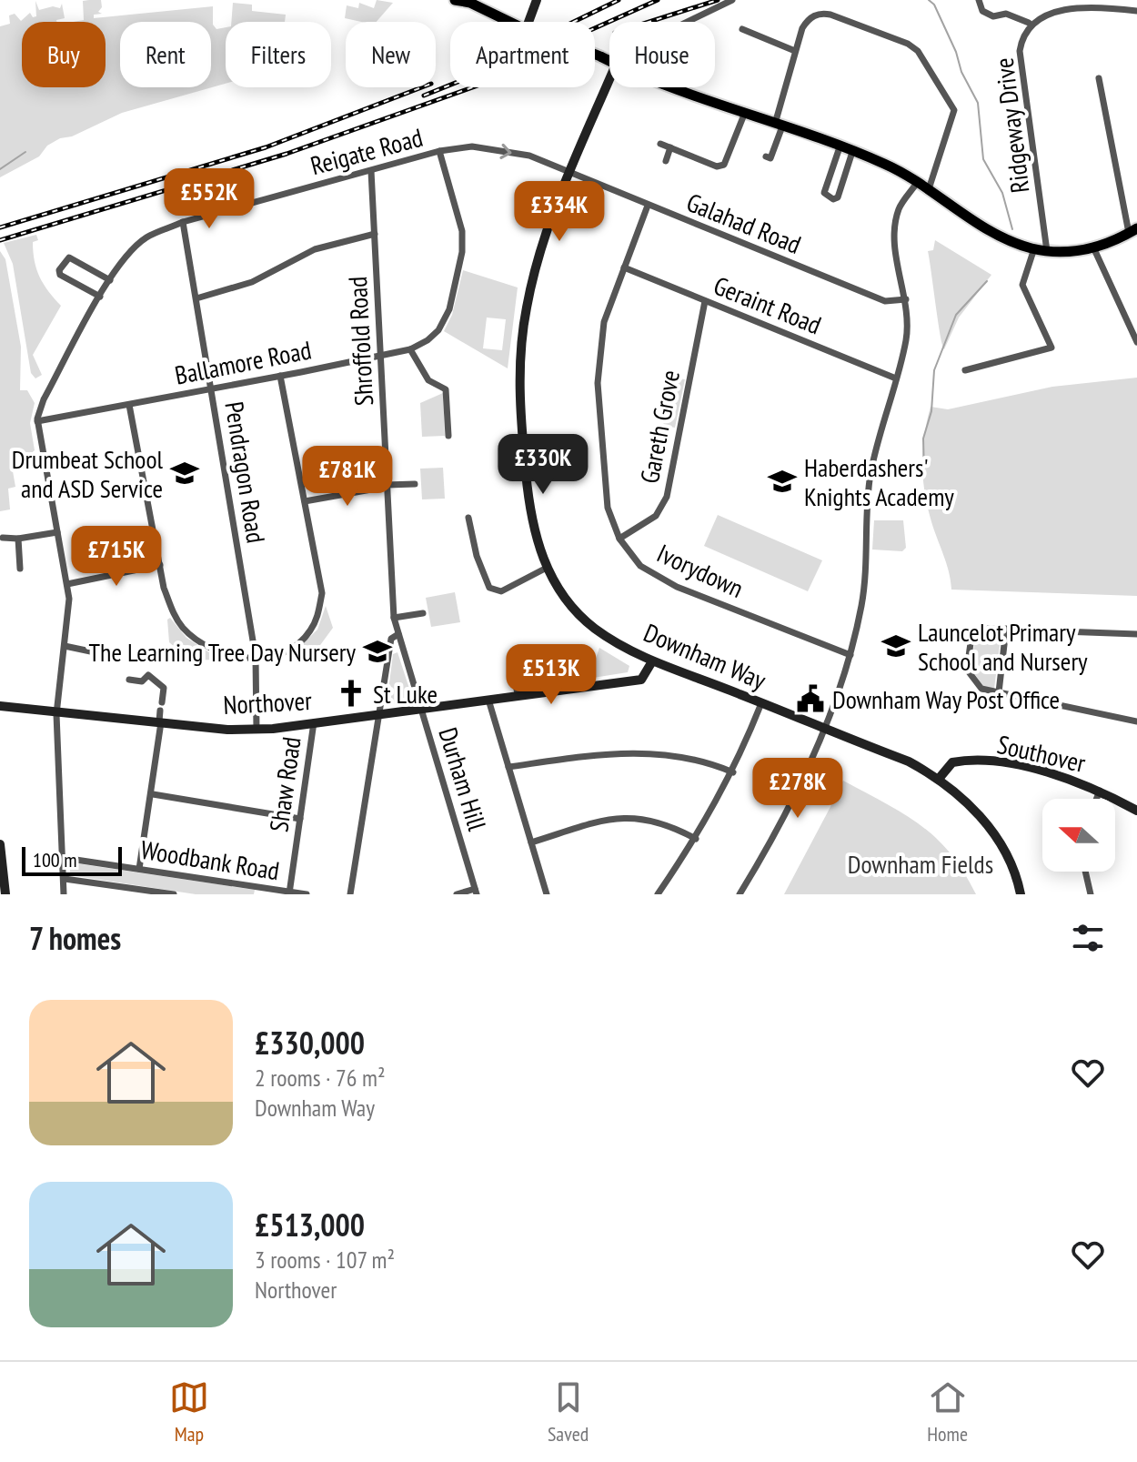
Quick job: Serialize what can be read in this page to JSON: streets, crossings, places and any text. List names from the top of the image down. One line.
{"streets":{"street":["Ridgeway Drive","Reigate Road","Galahad Road","Geraint Road","Shroffold Road","Ballamore Road","Gareth Grove","Pendragon Road","Ivorydown","Downham Way","Northover","Southover","Durham Hill","Shaw Road","Woodbank Road"]},"crossings":[["Reigate Road","Galahad Road"],["Reigate Road","Shroffold Road"],["Reigate Road","Ballamore Road"],["Reigate Road","Pendragon Road"],["Reigate Road","Downham Way"],["Galahad Road","Ivorydown"],["Galahad Road","Downham Way"],["Geraint Road","Gareth Grove"],["Geraint Road","Ivorydown"],["Shroffold Road","Ballamore Road"],["Shroffold Road","Durham Hill"],["Ballamore Road","Pendragon Road"],["Gareth Grove","Ivorydown"],["Pendragon Road","Northover"],["Downham Way","Northover"],["Downham Way","Southover"],["Northover","Durham Hill"],["Northover","Shaw Road"],["Shaw Road","Woodbank Road"]],"parks":["Downham Fields"],"places":{"school or university":["Drumbeat School and ASD Service","Haberdashers' Knights Academy","Launcelot Primary School and Nursery","The Learning Tree Day Nursery"],"church":["St Luke"],"public building":["Downham Way Post Office"]},"scale_bar":"100 m","north":"left","page":{"chip":["Buy","Rent","Filters","New","Apartment","House"],"price":["£552K","£334K","£330K","£781K","£715K","£513K","£278K"],"scale":"100 m","heading":"7 homes","list":[{"name":"£330,000","note":"2 rooms · 76 m² · Downham Way"},{"name":"£513,000","note":"3 rooms · 107 m² · Northover"}],"tabs":["Map","Saved","Home"]}}
